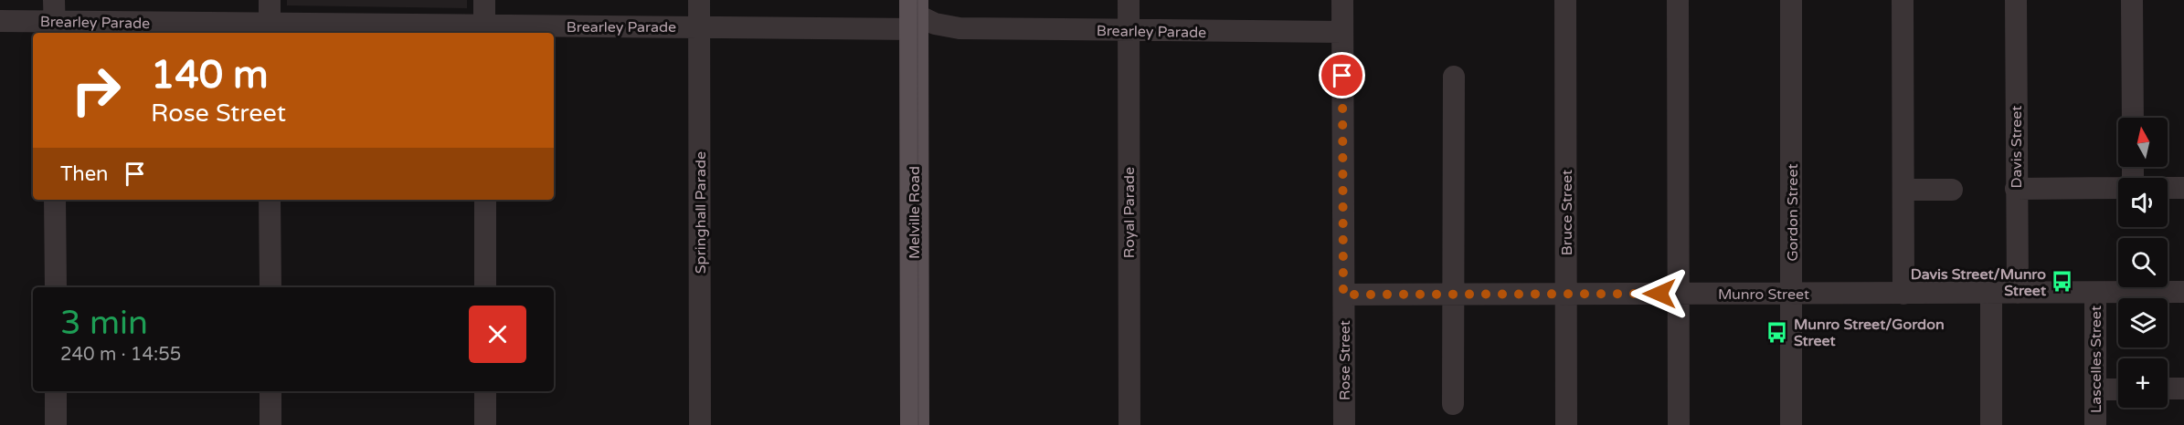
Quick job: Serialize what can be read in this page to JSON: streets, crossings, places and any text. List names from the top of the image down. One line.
{"streets":{"main road":["Melville Road"],"street":["Brearley Parade","Davis Street","Springhall Parade","Royal Parade","Bruce Street","Gordon Street","Munro Street","Lascelles Street","Rose Street"]},"crossings":[["Brearley Parade","Springhall Parade"],["Brearley Parade","Melville Road"],["Brearley Parade","Royal Parade"],["Brearley Parade","Rose Street"],["Davis Street","Munro Street"],["Bruce Street","Munro Street"],["Gordon Street","Munro Street"],["Munro Street","Lascelles Street"],["Munro Street","Rose Street"]],"places":{"bus stop":["Davis Street/Munro Street","Munro Street/Gordon Street"]},"north":"top","page":{"turn":["140 m","Rose Street"],"map_buttons":"+","then":"Then","heading":["3 min","240 m · 14:55"]}}
